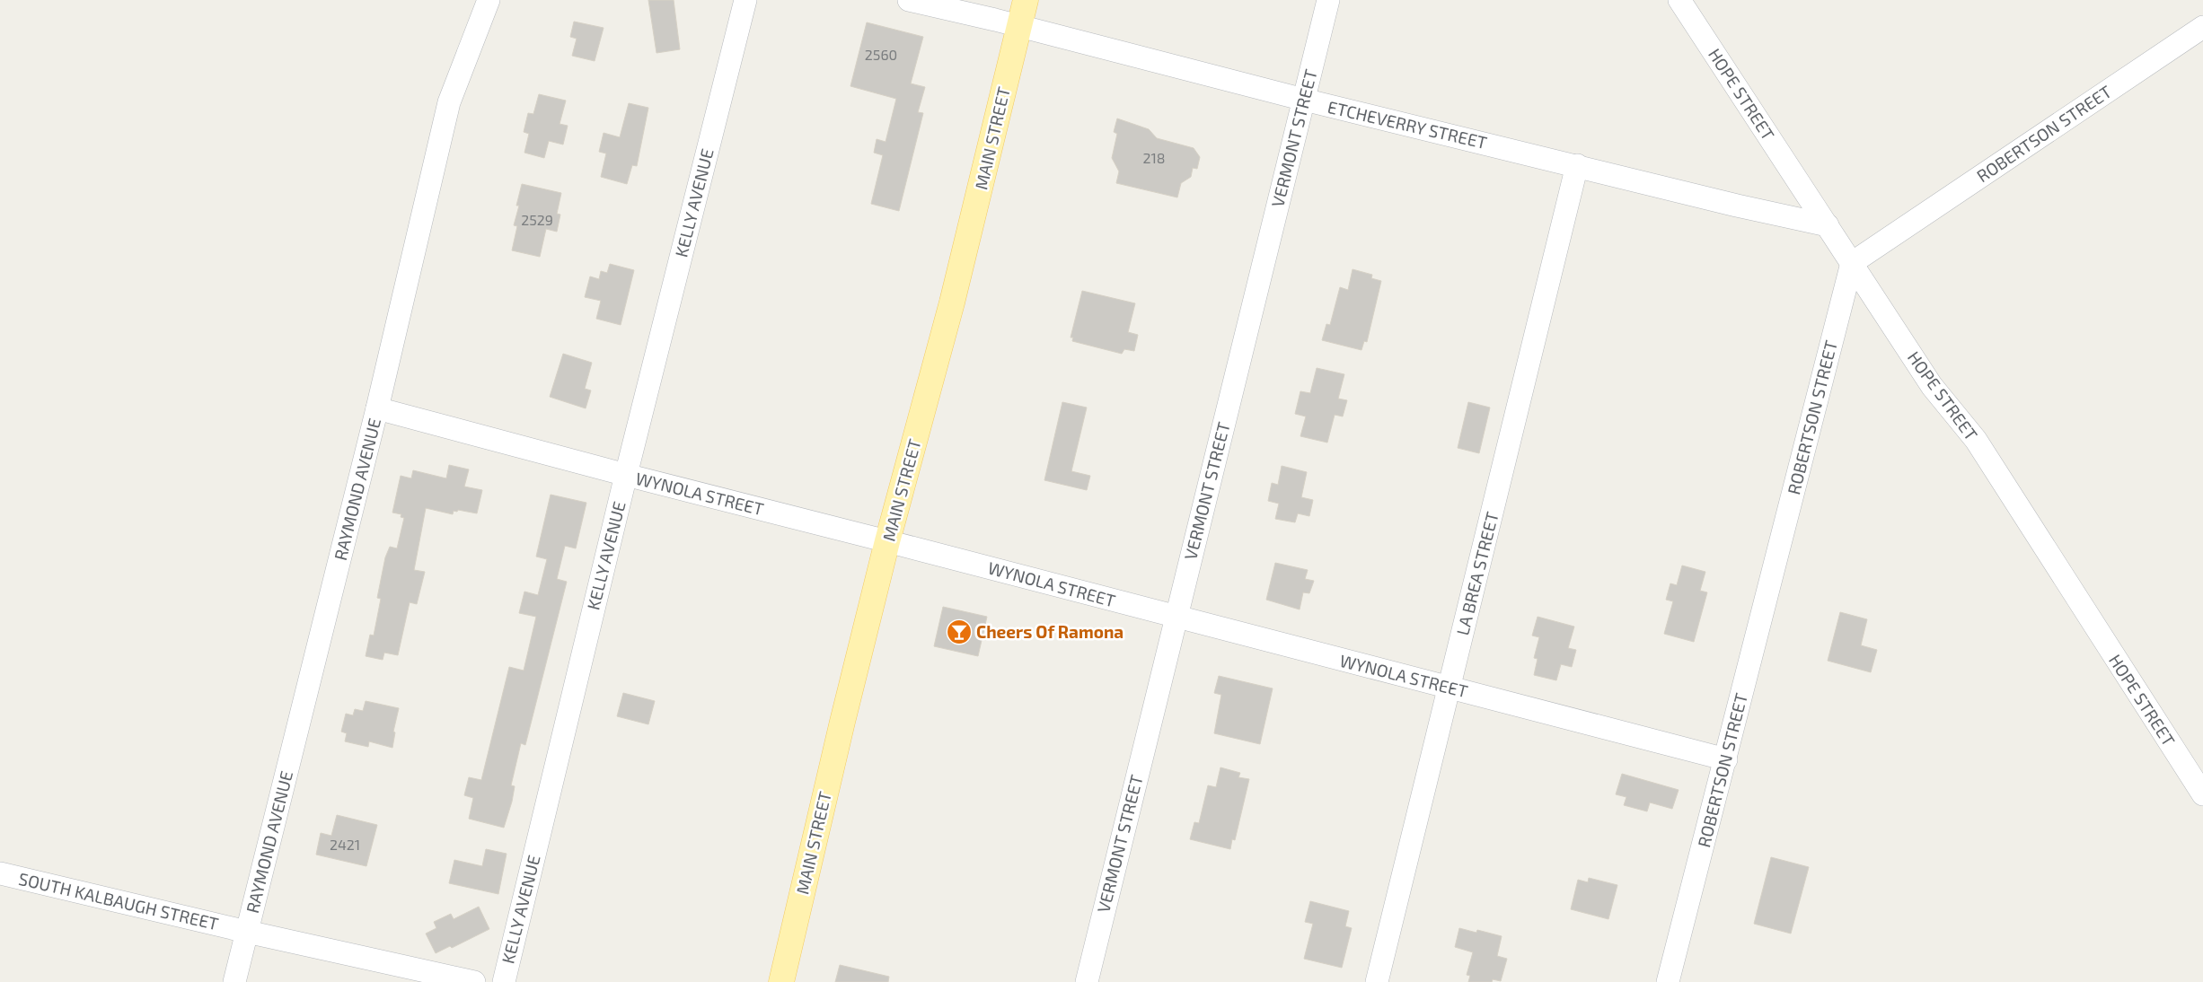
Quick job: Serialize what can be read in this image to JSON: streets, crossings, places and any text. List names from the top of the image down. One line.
{"streets":{"main road":["MAIN STREET"],"street":["HOPE STREET","ETCHEVERRY STREET","ROBERTSON STREET","VERMONT STREET","KELLY AVENUE","RAYMOND AVENUE","WYNOLA STREET","LA BREA STREET","SOUTH KALBAUGH STREET"]},"crossings":[["HOPE STREET","ETCHEVERRY STREET"],["HOPE STREET","ROBERTSON STREET"],["ETCHEVERRY STREET","MAIN STREET"],["ETCHEVERRY STREET","VERMONT STREET"],["ETCHEVERRY STREET","LA BREA STREET"],["ROBERTSON STREET","WYNOLA STREET"],["MAIN STREET","WYNOLA STREET"],["VERMONT STREET","WYNOLA STREET"],["KELLY AVENUE","WYNOLA STREET"],["RAYMOND AVENUE","WYNOLA STREET"],["RAYMOND AVENUE","SOUTH KALBAUGH STREET"],["WYNOLA STREET","LA BREA STREET"]],"places":{"bar":["Cheers Of Ramona"]},"house_numbers":["2560","218","2529","2421"]}
